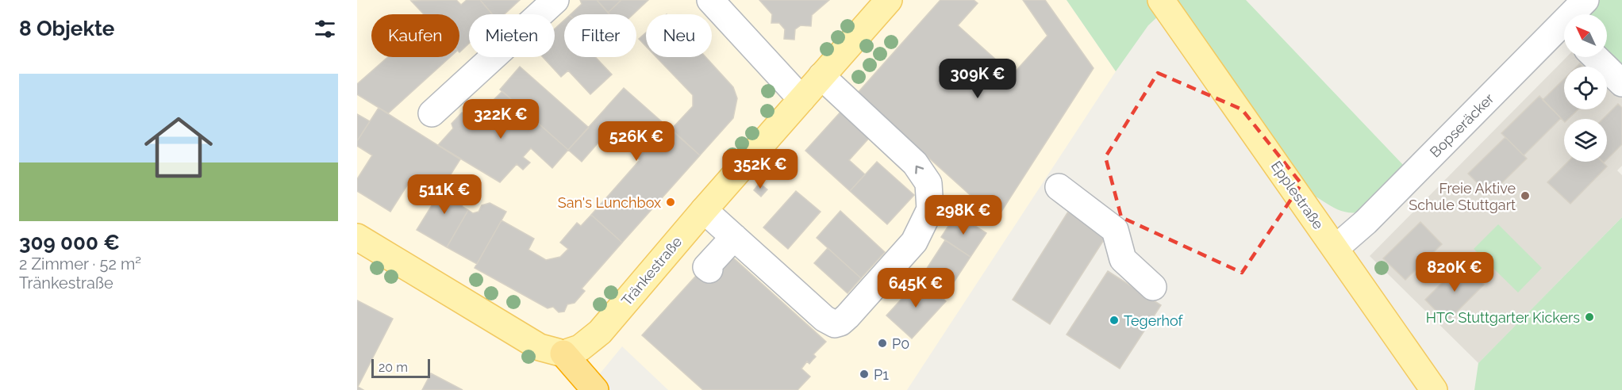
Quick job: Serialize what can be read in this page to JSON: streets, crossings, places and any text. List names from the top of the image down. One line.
{"streets":{"main road":["Epplestraße","Tränkestraße"],"street":["Bopseräcker"]},"crossings":[["Bopseräcker","Epplestraße"]],"places":["Freie Aktive Schule Stuttgart","San's Lunchbox","HTC Stuttgarter Kickers","Tegerhof","P0","P1"],"scale_bar":"20 m","north":"top left","page":{"heading":"8 Objekte","chip":["Kaufen","Mieten","Filter","Neu"],"list":[{"name":"309 000 €","note":"2 Zimmer · 52 m² · Tränkestraße"}],"price":["309K €","322K €","526K €","352K €","511K €","298K €","820K €","645K €"],"scale":"20 m"}}
